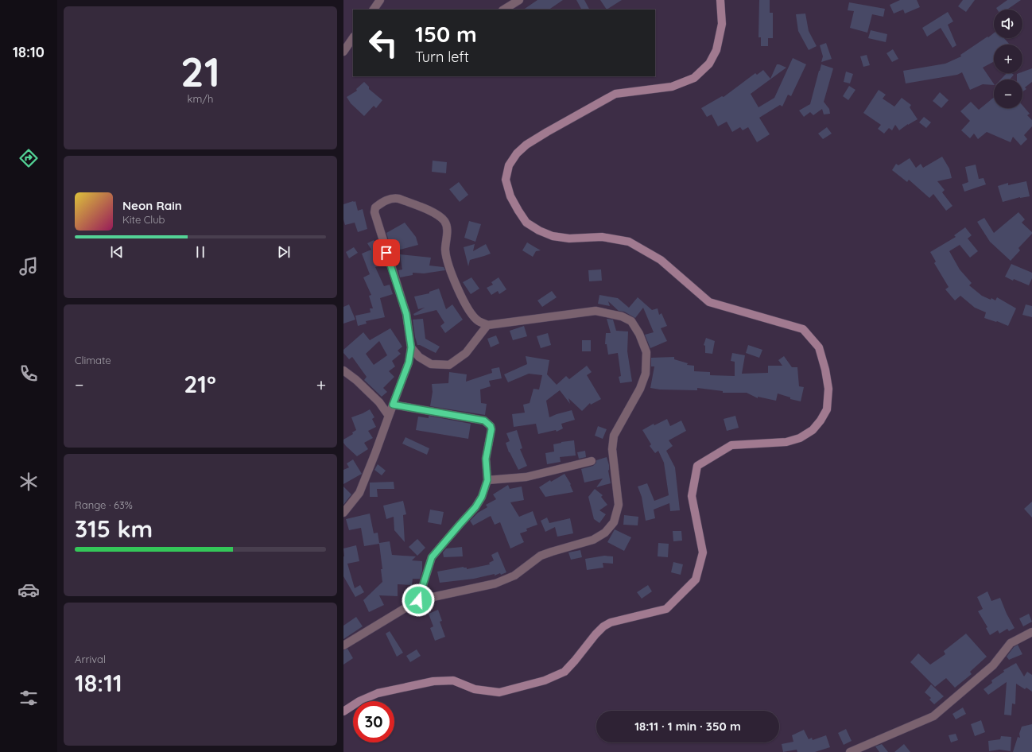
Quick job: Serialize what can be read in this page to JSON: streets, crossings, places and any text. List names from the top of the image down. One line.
{"page":{"tabs":"18:10","tile":[["21","km/h"],"Climate",["Range · 63%","315 km"],["Arrival","18:11"]],"map_buttons":["+","−"],"turn":["150 m","Turn left"],"song":["Neon Rain","Kite Club"],"heat":["−","21°","+"],"limit":"30","trip":"18:11 · 1 min · 350 m"}}
